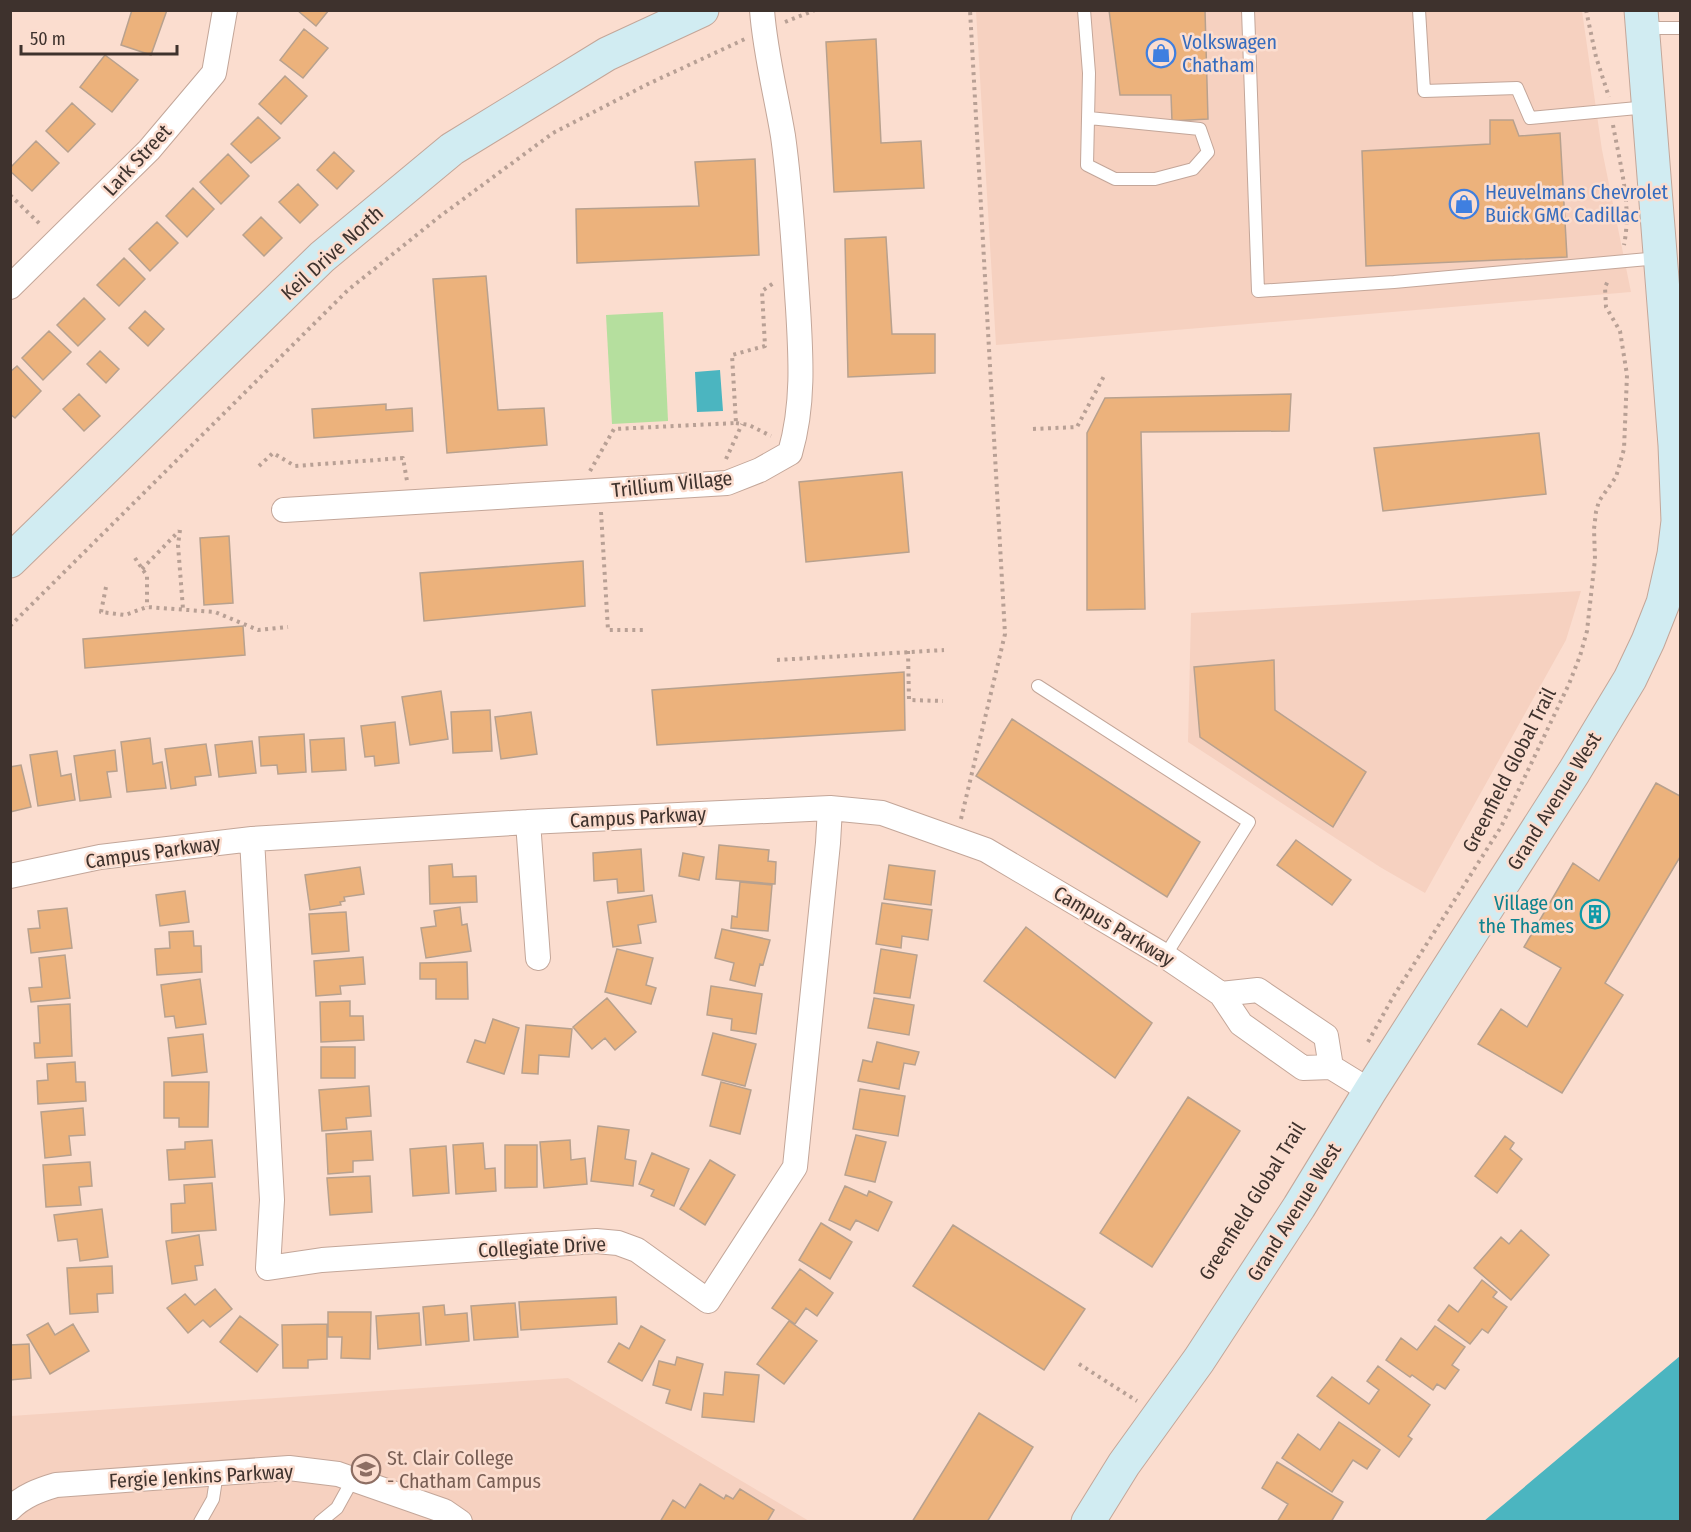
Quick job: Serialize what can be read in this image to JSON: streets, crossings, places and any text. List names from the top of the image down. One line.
{"streets":{"main road":["Keil Drive North","Grand Avenue West"],"street":["Lark Street","Trillium Village","Campus Parkway","Collegiate Drive","Fergie Jenkins Parkway"],"path":["Greenfield Global Trail"]},"crossings":[["Campus Parkway","Collegiate Drive"]],"places":{"shop":["Volkswagen Chatham","Heuvelmans Chevrolet Buick GMC Cadillac"],"building":["Village on the Thames"],"school or university":["St. Clair College - Chatham Campus"]},"scale_bar":"50 m"}
